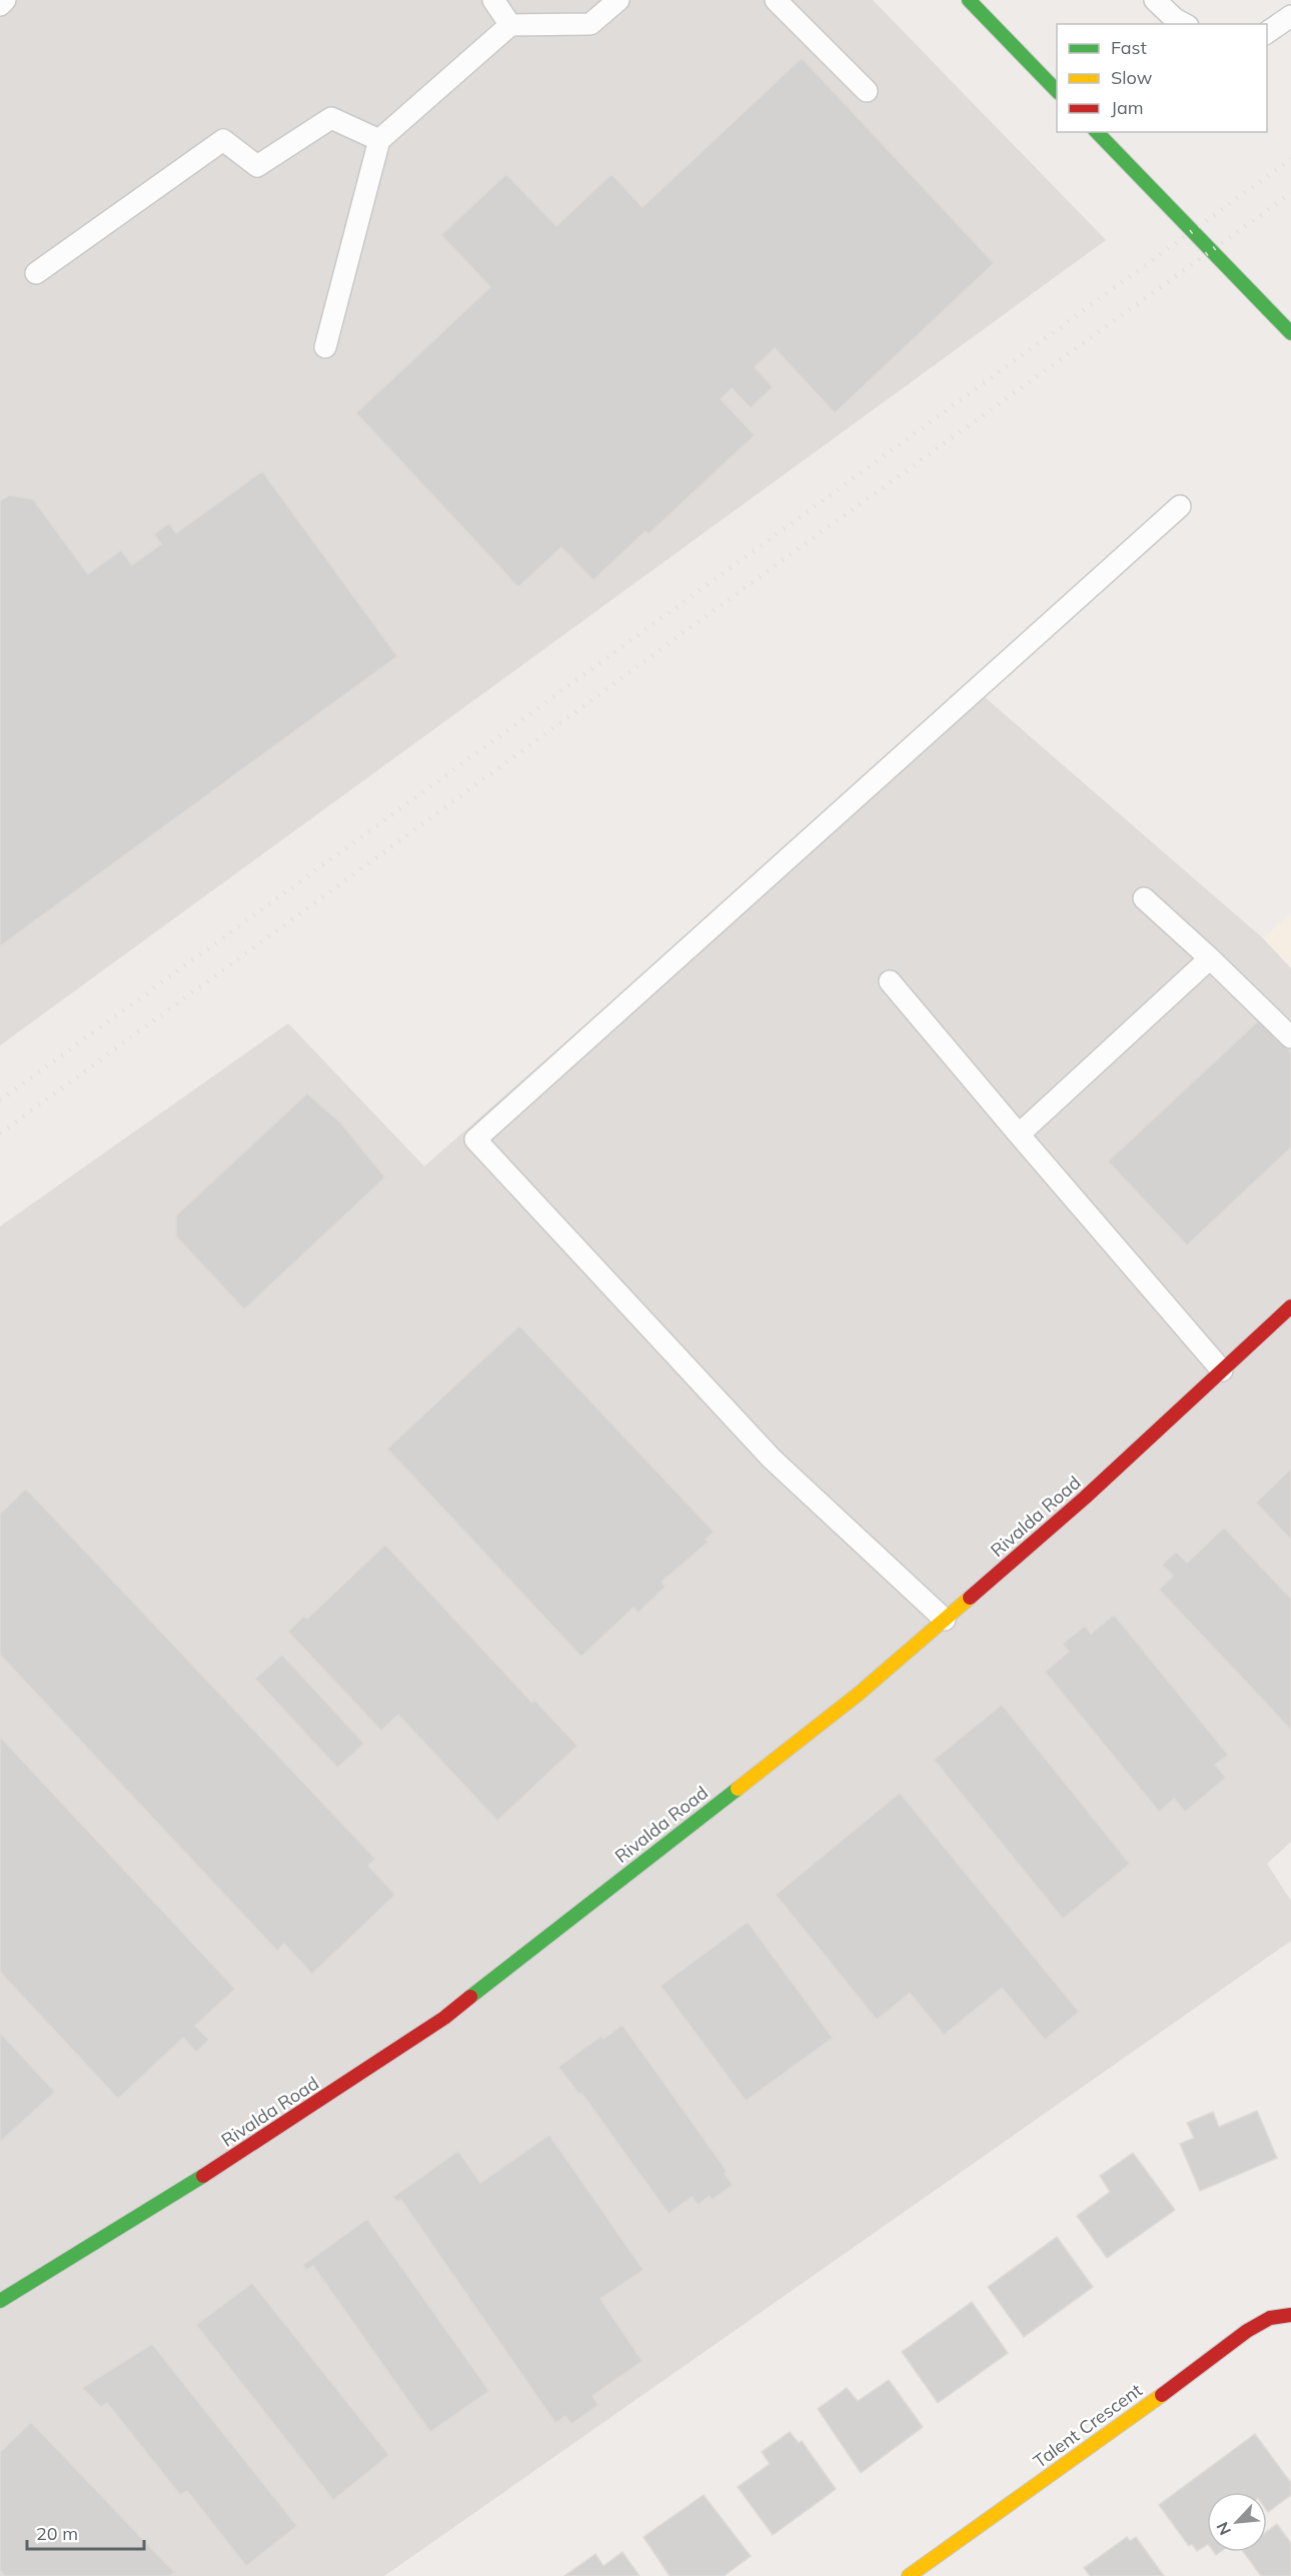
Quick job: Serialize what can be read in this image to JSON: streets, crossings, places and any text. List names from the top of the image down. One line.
{"streets":{"street":["Rivalda Road","Talent Crescent"]},"legend":["Fast","Slow","Jam"],"scale_bar":"20 m","north":"bottom left"}
